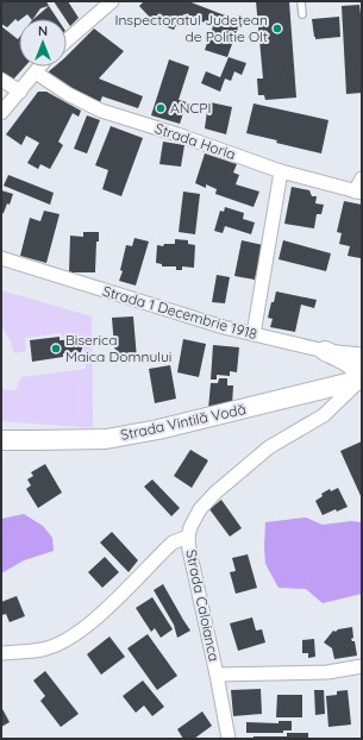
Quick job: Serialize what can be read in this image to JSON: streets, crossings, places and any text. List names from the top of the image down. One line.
{"streets":{"main road":["Strada Vintilă Vodă"],"street":["Strada Horia","Strada 1 Decembrie 1918","Strada Caloianca"]},"crossings":[["Strada Vintilă Vodă","Strada Caloianca"]],"places":["Inspectoratul Județean de Politie Olt","ANCPI","Biserica Maica Domnului"],"north":"top"}
